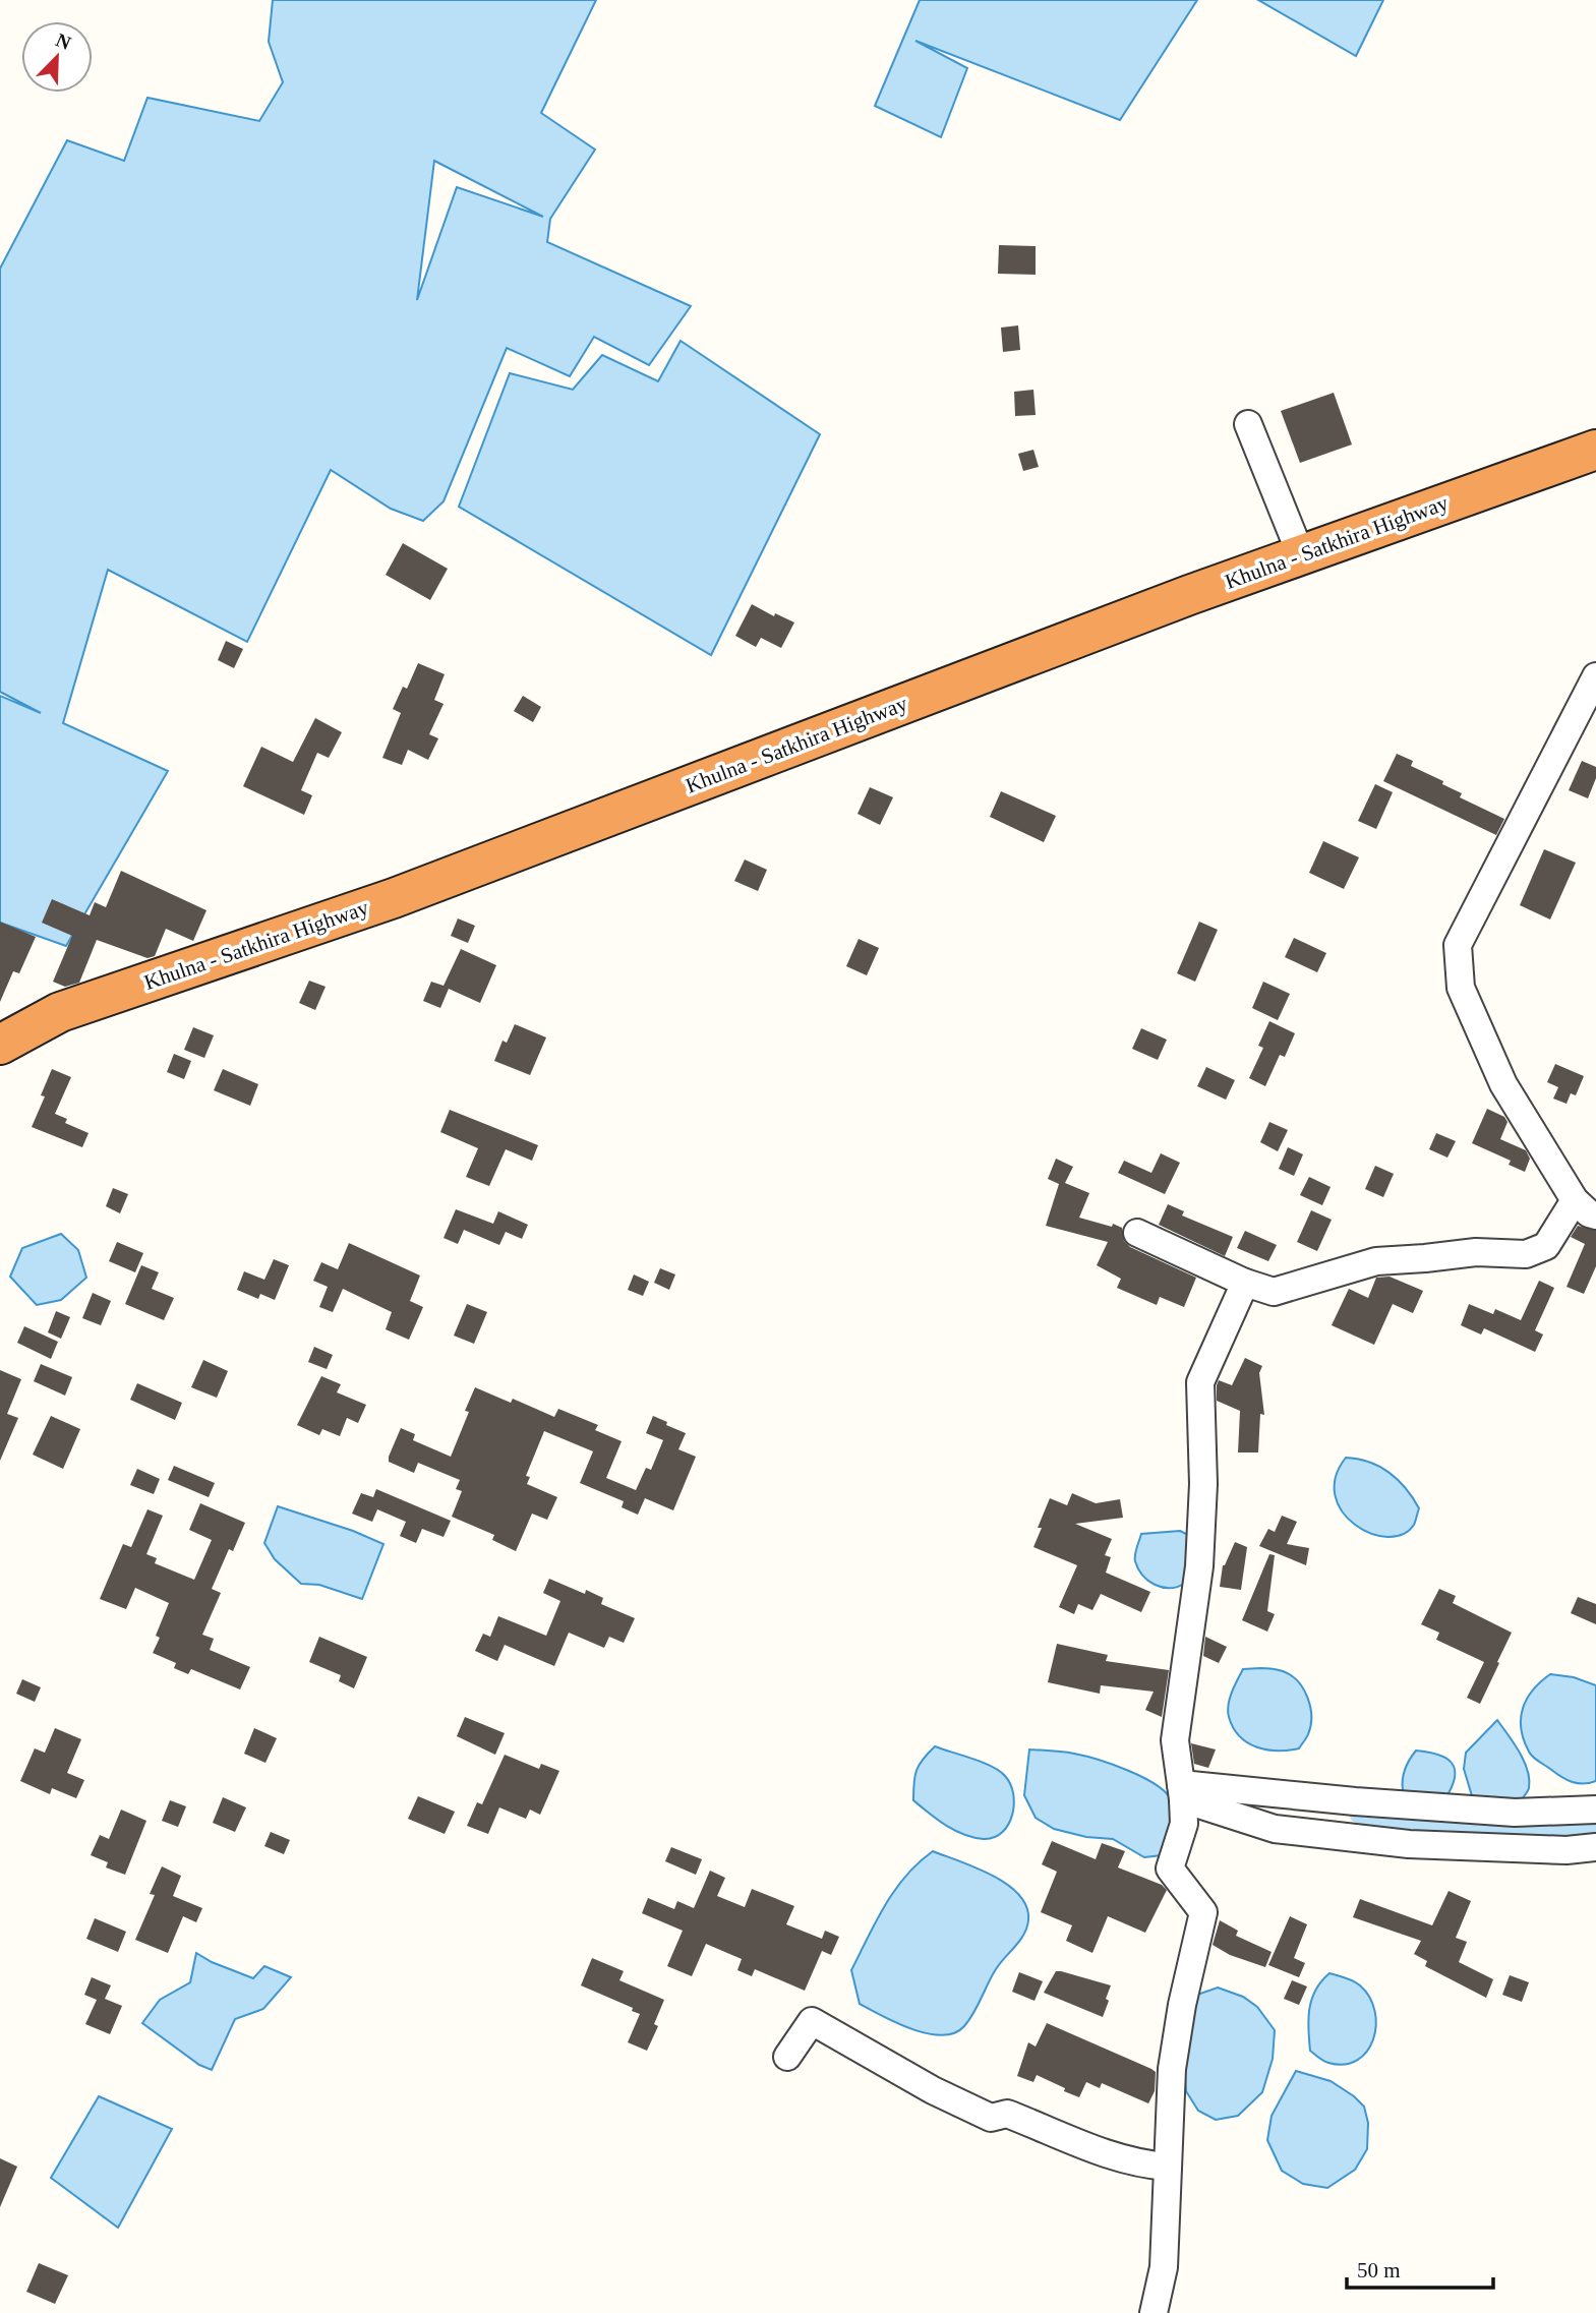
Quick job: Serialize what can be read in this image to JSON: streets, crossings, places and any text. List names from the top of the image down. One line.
{"streets":{"highway":["Khulna - Satkhira Highway"]},"scale_bar":"50 m","north":"top right"}
